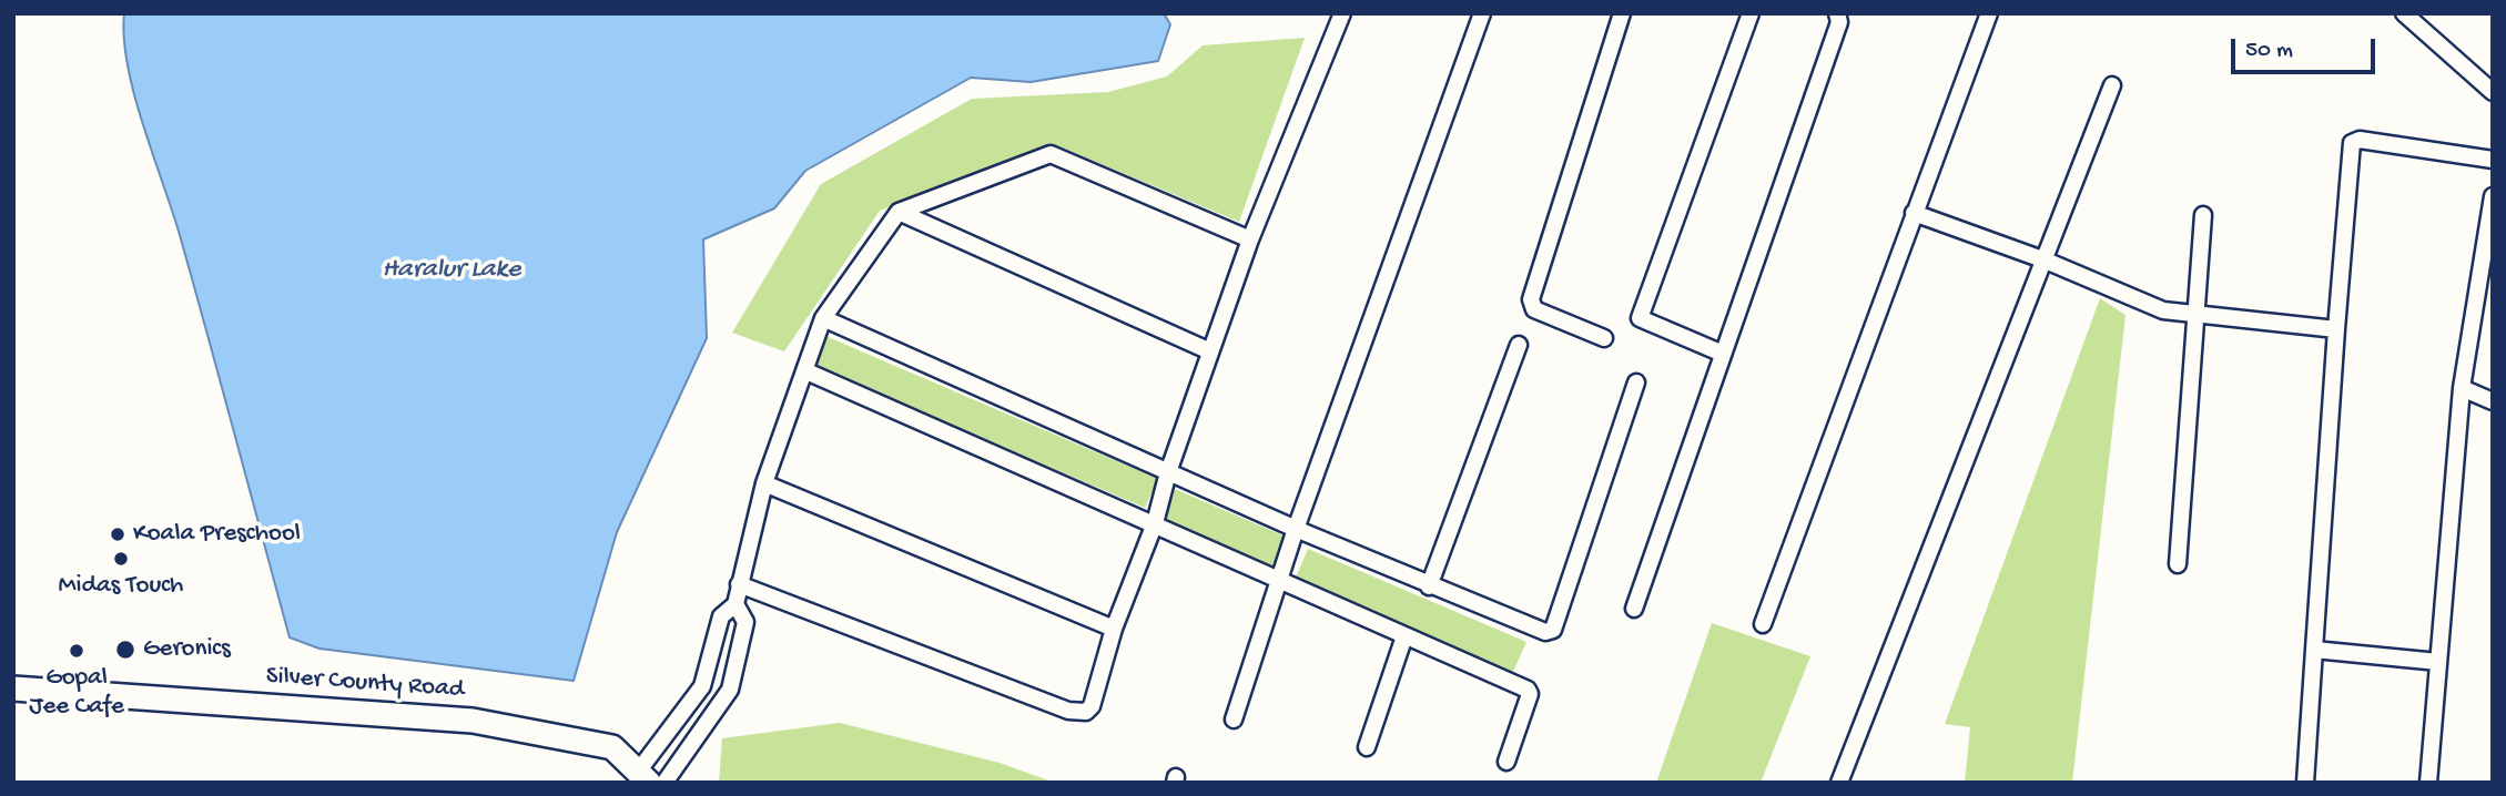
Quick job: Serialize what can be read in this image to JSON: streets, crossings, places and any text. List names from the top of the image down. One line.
{"streets":{"street":["Silver County Road"]},"water":["Haralur Lake"],"places":["Koala Preschool","Midas Touch","Geronics","Gopal Jee Cafe"],"scale_bar":"50 m"}
